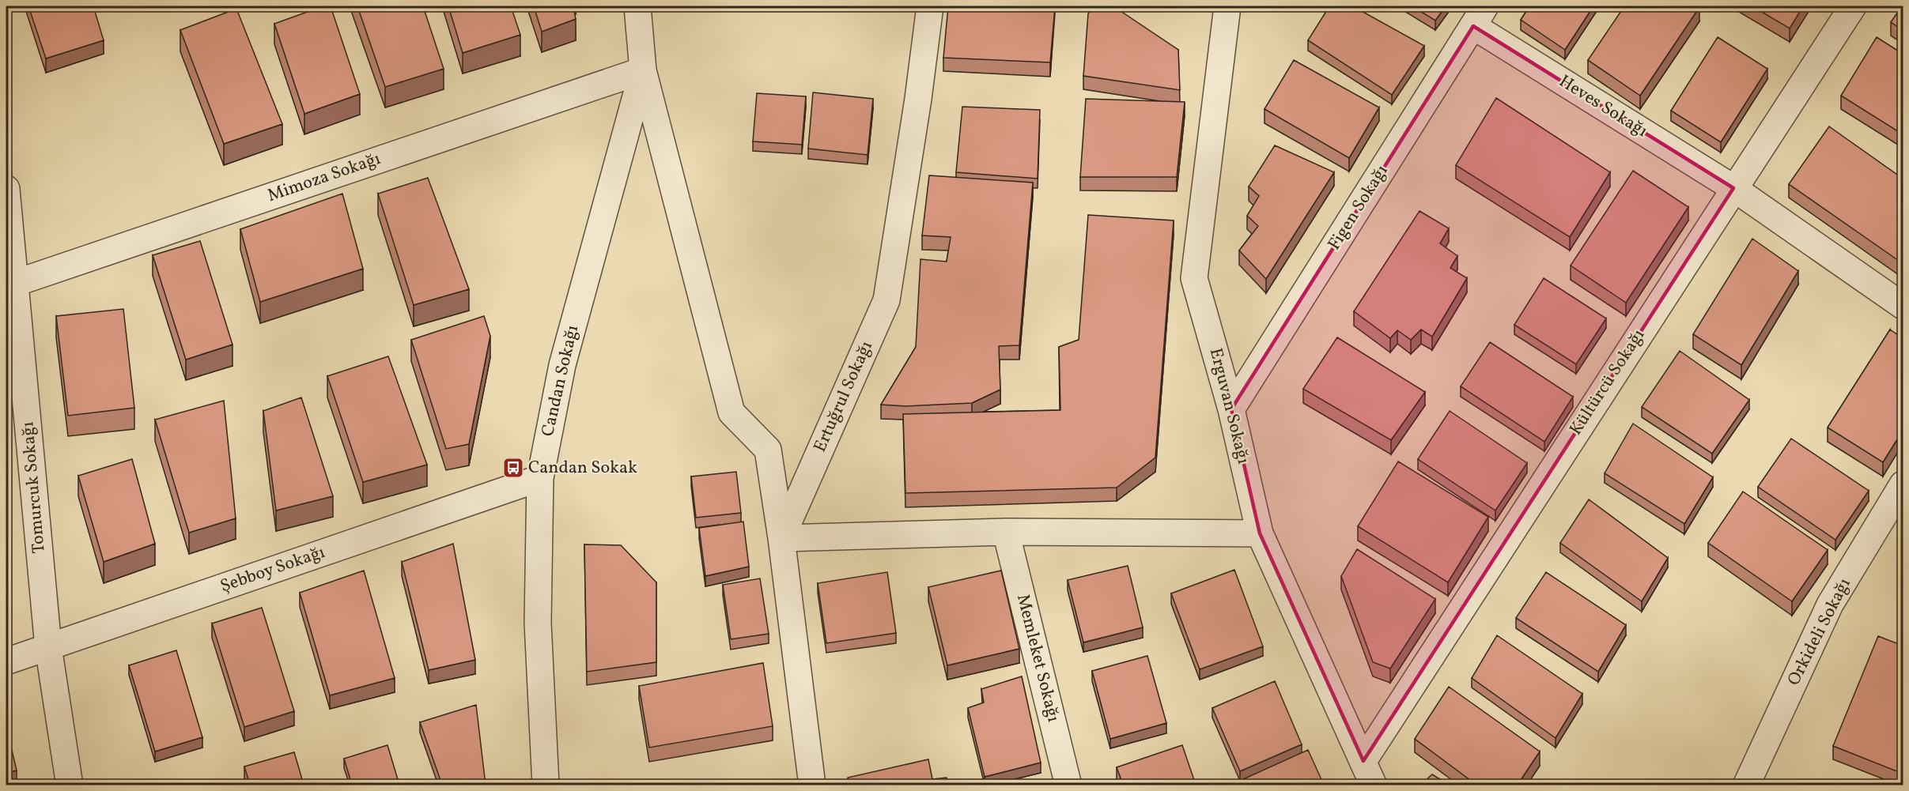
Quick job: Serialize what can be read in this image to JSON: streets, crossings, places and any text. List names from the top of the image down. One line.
{"streets":{"street":["Heves Sokağı","Mimoza Sokağı","Figen Sokağı","Candan Sokağı","Kültürcü Sokağı","Ertuğrul Sokağı","Erguvan Sokağı","Tomurcuk Sokağı","Şebboy Sokağı","Orkideli Sokağı","Memleket Sokağı"]},"crossings":[["Heves Sokağı","Figen Sokağı"],["Heves Sokağı","Kültürcü Sokağı"],["Mimoza Sokağı","Candan Sokağı"],["Mimoza Sokağı","Tomurcuk Sokağı"],["Figen Sokağı","Erguvan Sokağı"],["Candan Sokağı","Ertuğrul Sokağı"],["Candan Sokağı","Şebboy Sokağı"],["Kültürcü Sokağı","Erguvan Sokağı"],["Tomurcuk Sokağı","Şebboy Sokağı"]],"places":{"bus stop":["Candan Sokak"]}}
